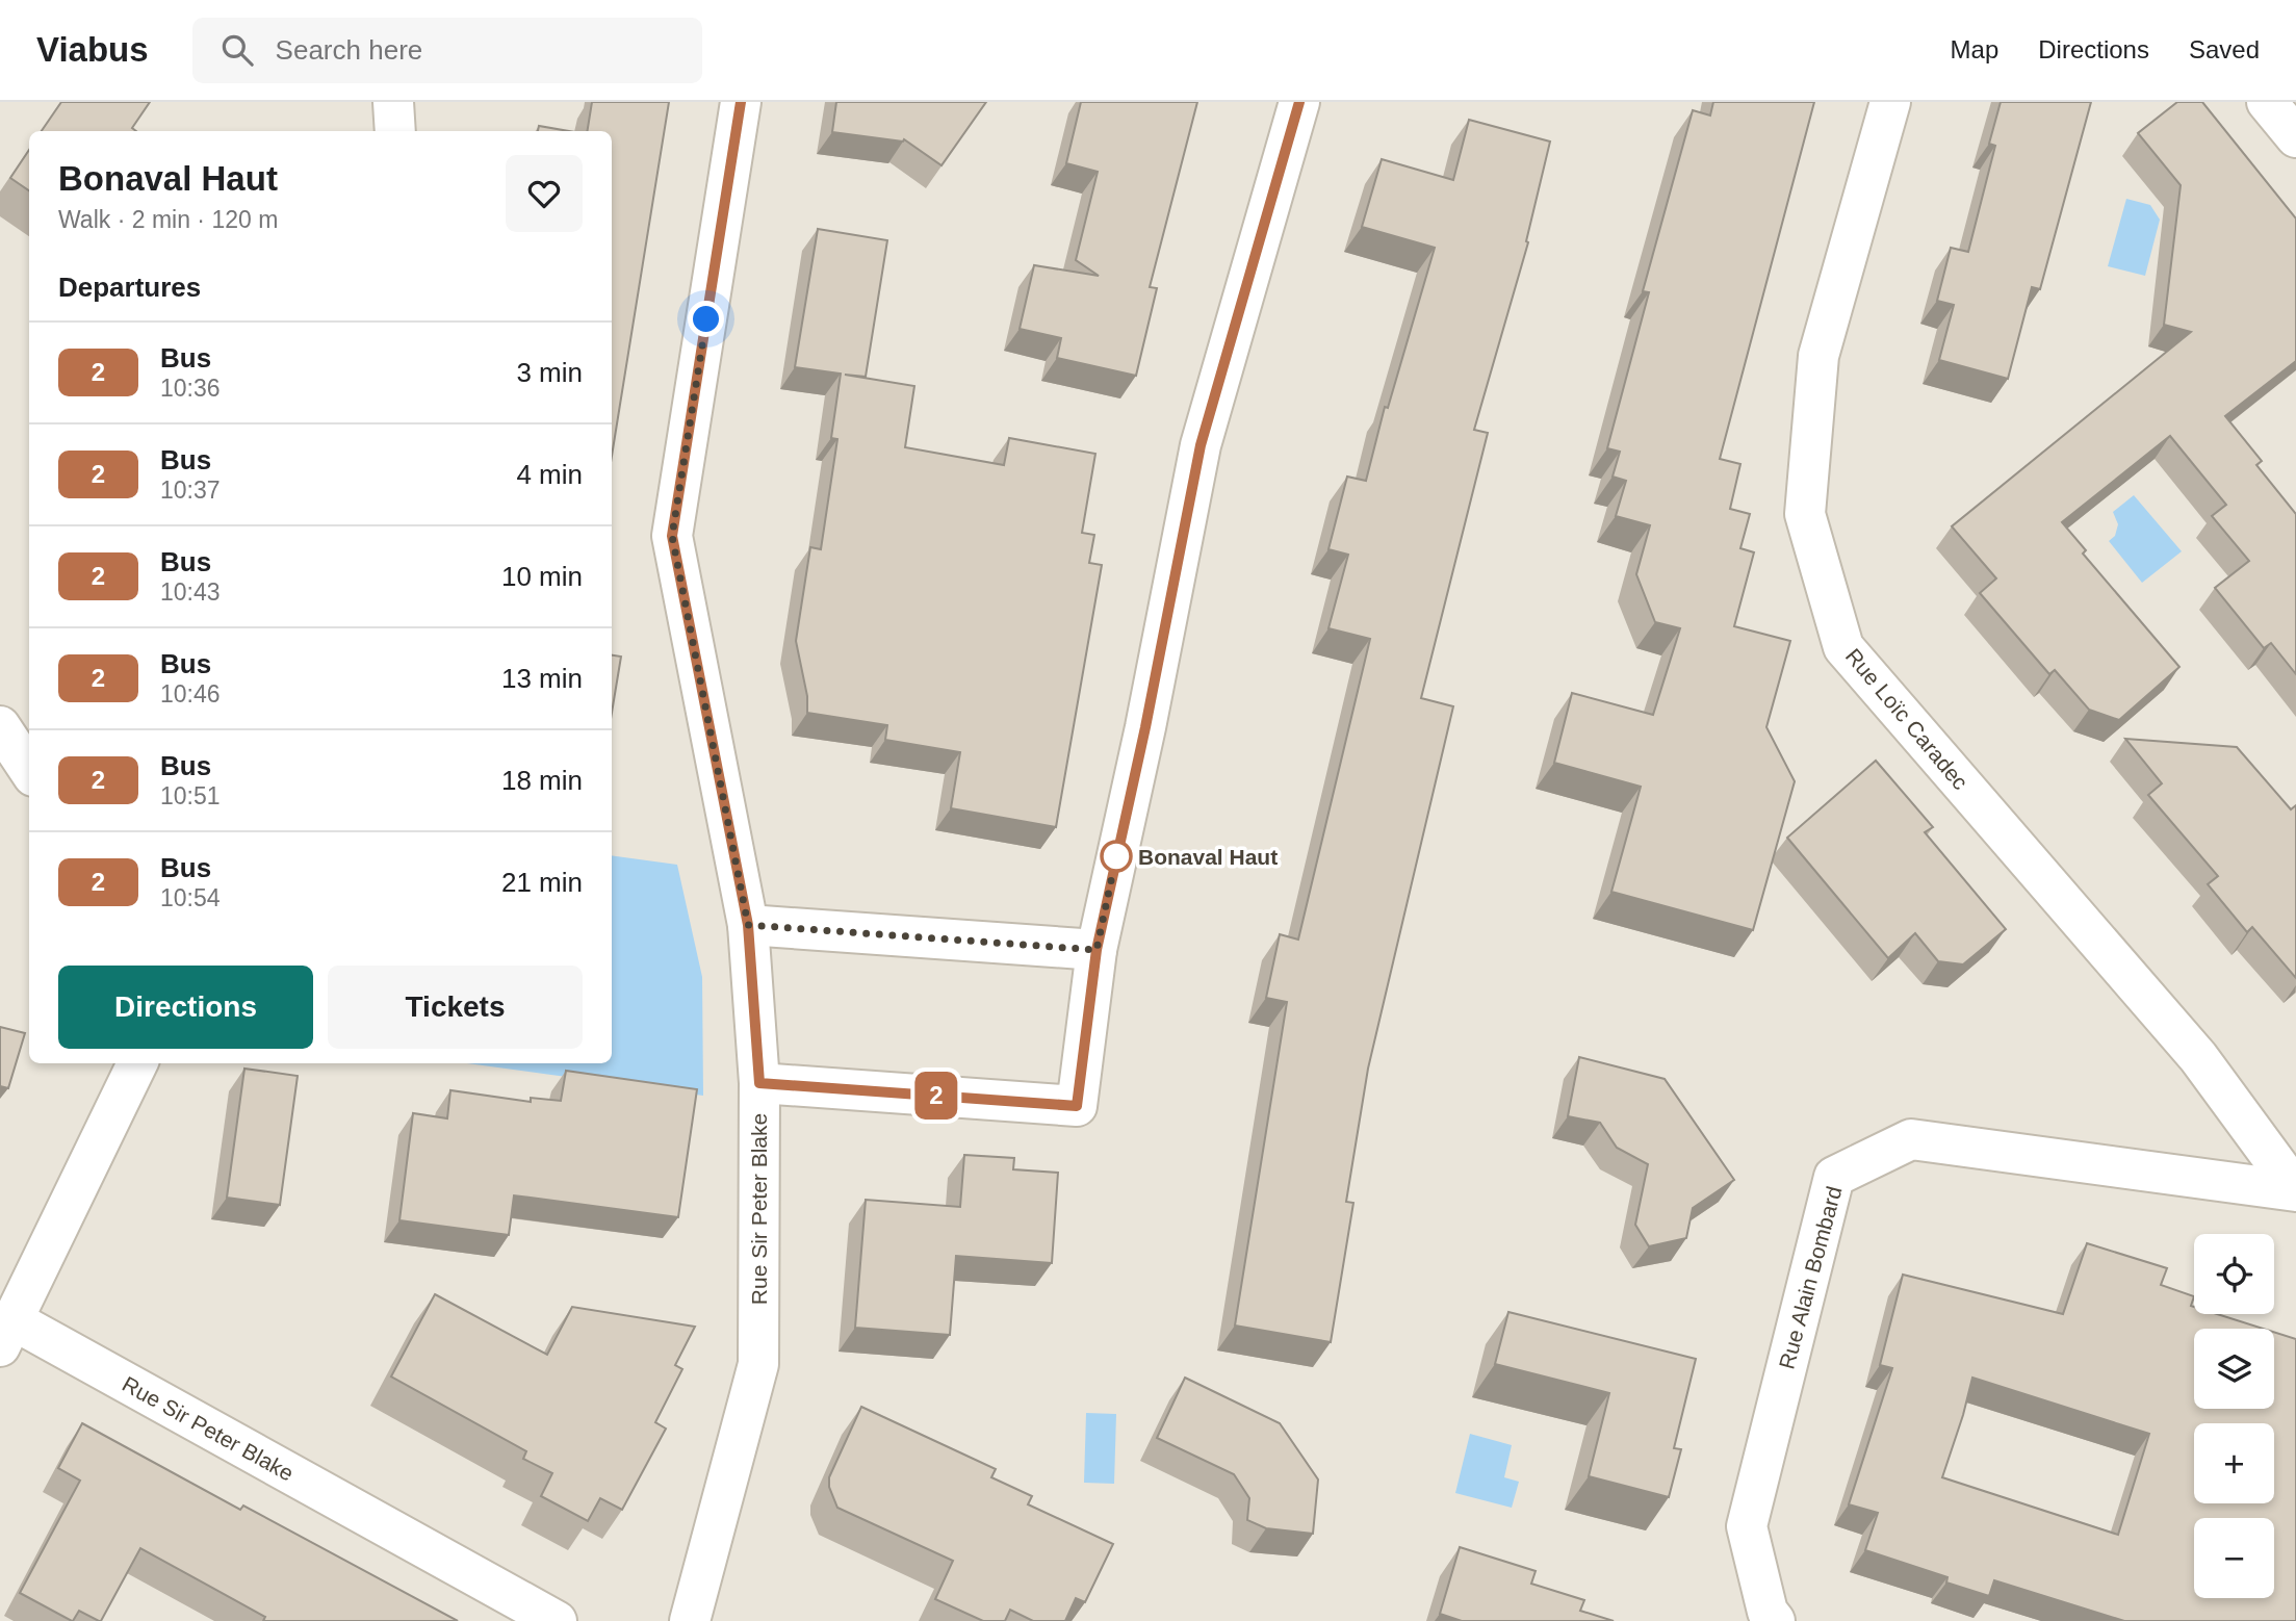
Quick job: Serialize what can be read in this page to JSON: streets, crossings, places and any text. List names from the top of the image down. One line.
{"streets":{"street":["Rue Loïc Caradec","Rue Sir Peter Blake","Rue Alain Bombard"]},"crossings":[["Rue Loïc Caradec","Rue Alain Bombard"]],"places":["Bonaval Haut"],"lines":["bus line 2"],"page":{"header":"Viabus","search":"Search here","nav":["Map","Directions","Saved"],"on_map":"2","heading":[["Bonaval Haut","Walk · 2 min · 120 m"],"Departures"],"list":[{"mark":"2","name":"Bus","note":"10:36","value":"3 min"},{"mark":"2","name":"Bus","note":"10:37","value":"4 min"},{"mark":"2","name":"Bus","note":"10:43","value":"10 min"},{"mark":"2","name":"Bus","note":"10:46","value":"13 min"},{"mark":"2","name":"Bus","note":"10:51","value":"18 min"},{"mark":"2","name":"Bus","note":"10:54","value":"21 min"}],"buttons":["Directions","Tickets"],"map_buttons":["+","−"]}}
